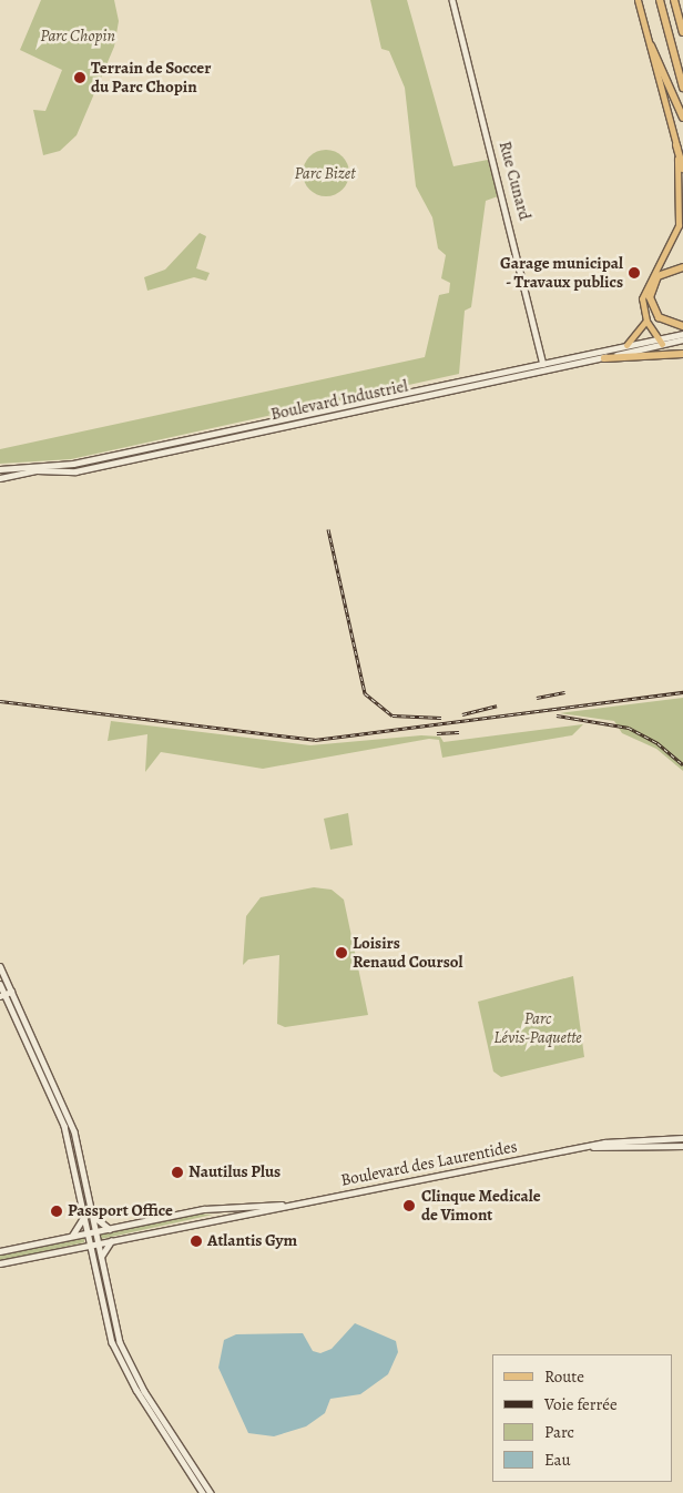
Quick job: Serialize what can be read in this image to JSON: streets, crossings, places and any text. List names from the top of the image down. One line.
{"streets":{"main road":["Rue Cunard","Boulevard Industriel","Boulevard des Laurentides"]},"crossings":[["Rue Cunard","Boulevard Industriel"]],"parks":["Parc Chopin","Parc Bizet","Parc Lévis-Paquette"],"places":["Terrain de Soccer du Parc Chopin","Garage municipal - Travaux publics","Loisirs Renaud Coursol","Nautilus Plus","Clinque Medicale de Vimont","Passport Office","Atlantis Gym"],"legend":["Route","Voie ferrée","Parc","Eau"]}
